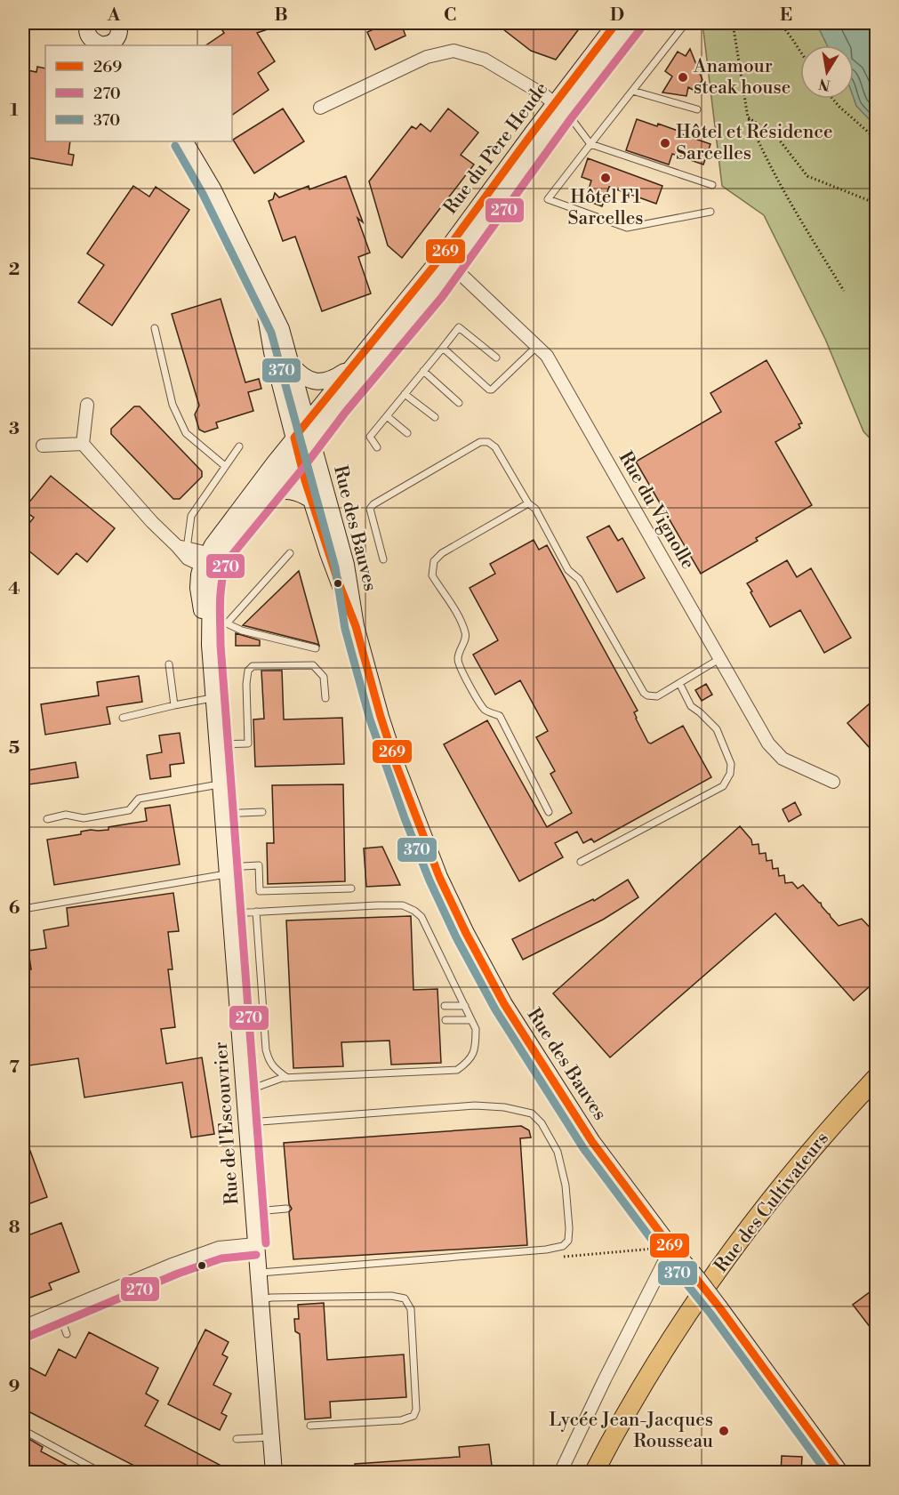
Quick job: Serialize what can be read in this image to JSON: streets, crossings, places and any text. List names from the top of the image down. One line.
{"streets":{"main road":["Rue des Cultivateurs"],"street":["Rue du Père Heude","Rue du Vignolle","Rue des Bauves","Rue de l'Escouvrier"]},"crossings":[["Rue du Père Heude","Rue du Vignolle"],["Rue du Père Heude","Rue des Bauves"],["Rue des Bauves","Rue de l'Escouvrier"]],"places":["Anamour steak house","Hôtel et Résidence Sarcelles","Hôtel F1 Sarcelles","Lycée Jean-Jacques Rousseau"],"lines":["transit line 269","transit line 270","transit line 370"],"legend":["269","270","370"],"north":"bottom","grid":{"columns":["A","B","C","D","E"],"rows":["1","2","3","4","5","6","7","8","9"]}}
